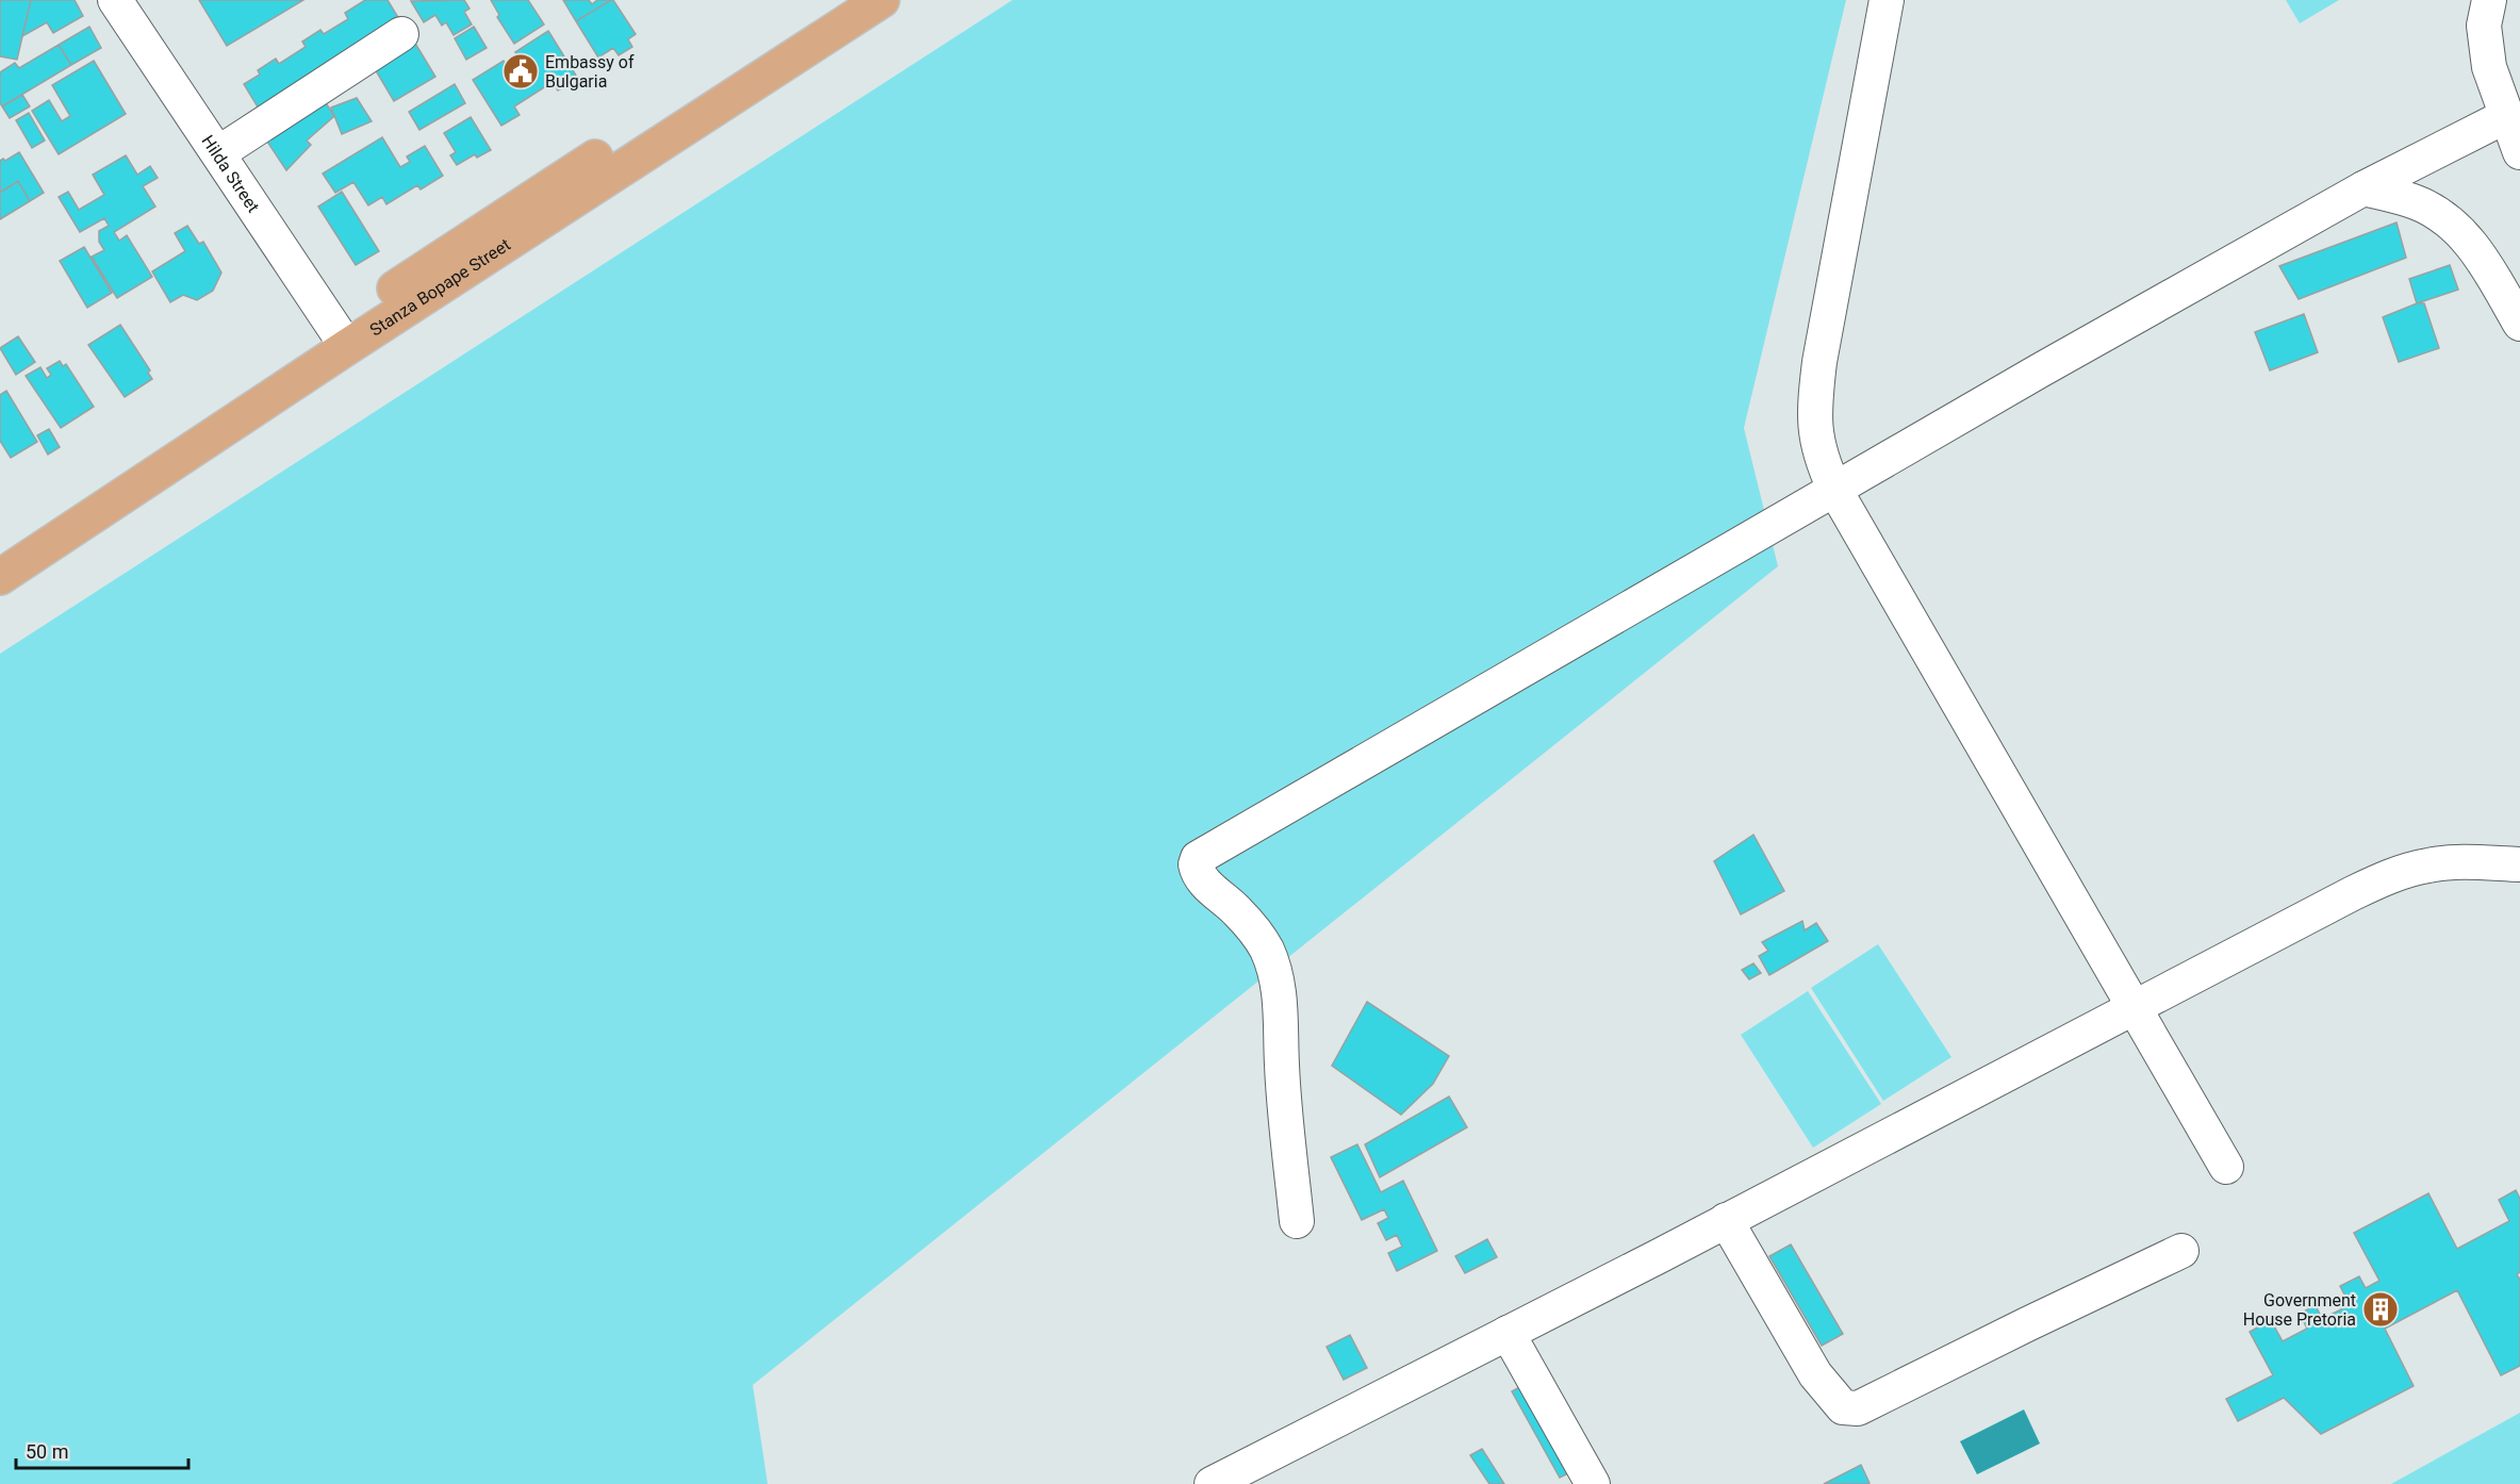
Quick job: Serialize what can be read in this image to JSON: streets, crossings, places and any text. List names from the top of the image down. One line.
{"streets":{"main road":["Stanza Bopape Street"],"street":["Hilda Street"]},"crossings":[["Hilda Street","Stanza Bopape Street"]],"places":{"public building":["Embassy of Bulgaria"],"building":["Government House Pretoria"]},"scale_bar":"50 m"}
